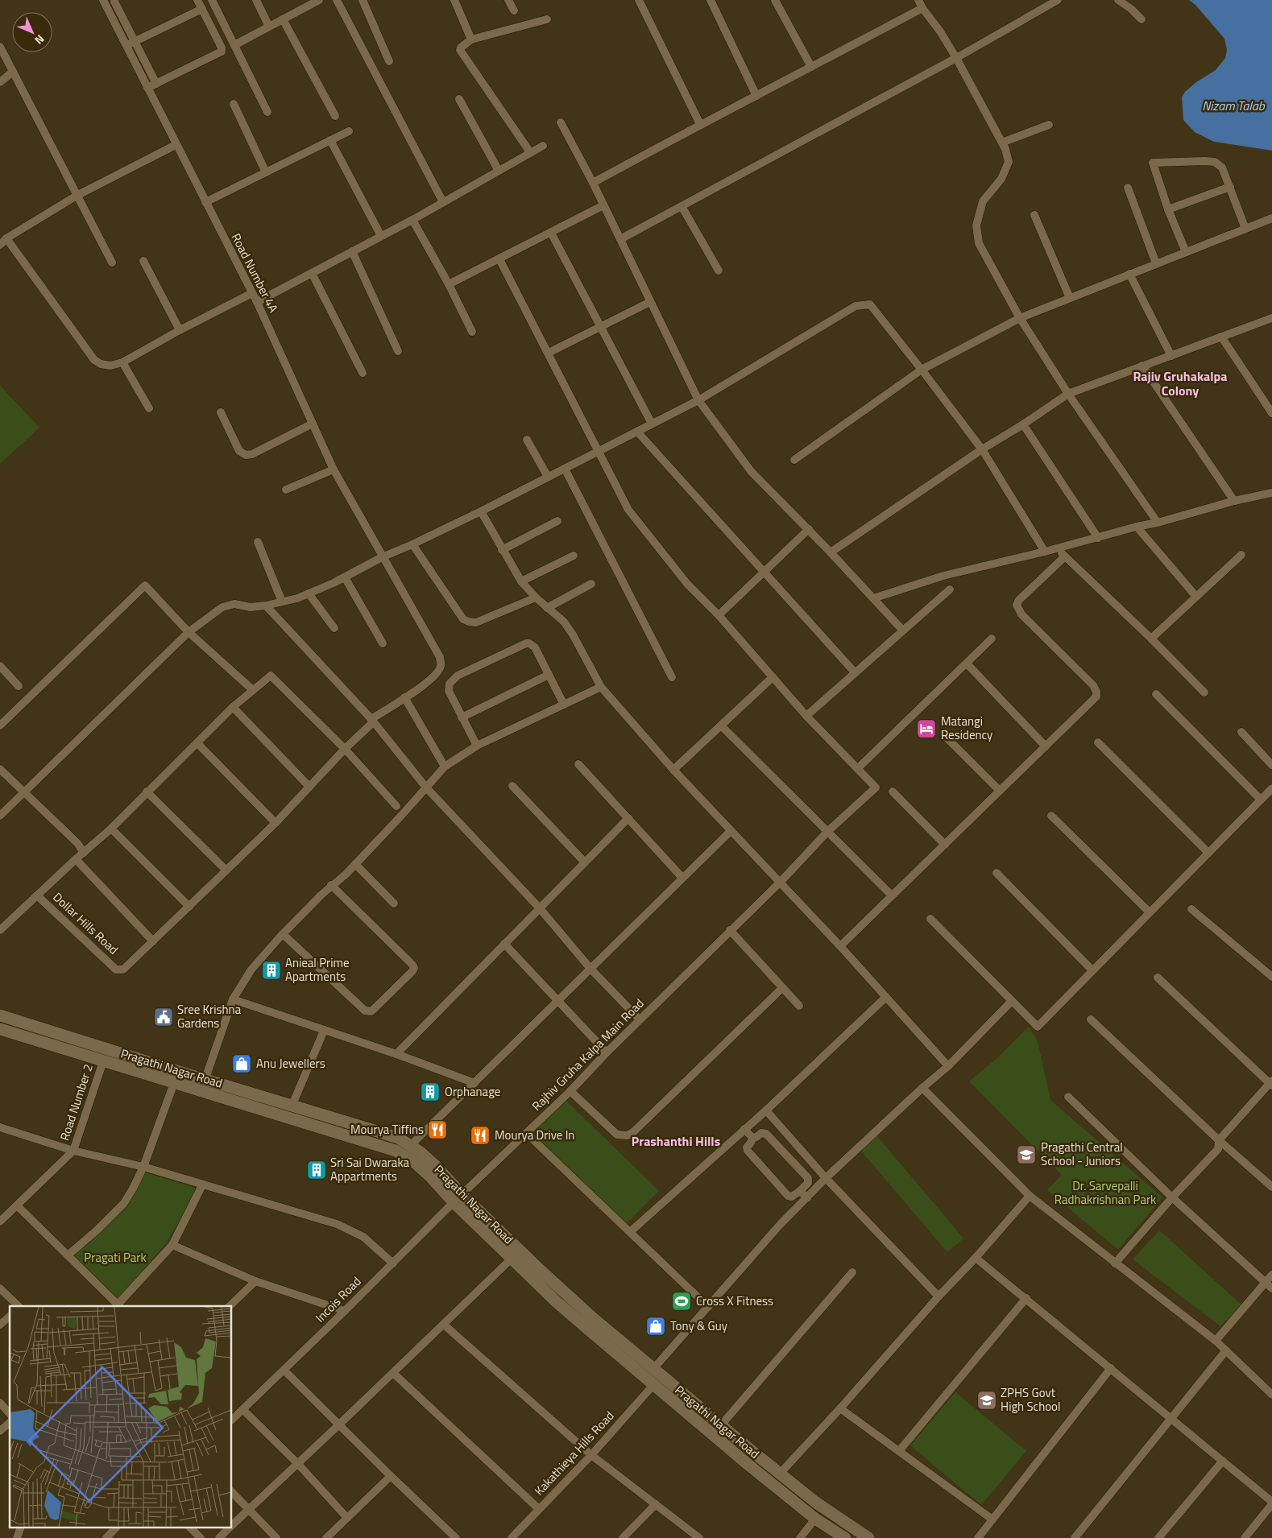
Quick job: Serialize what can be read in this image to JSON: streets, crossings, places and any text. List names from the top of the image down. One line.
{"streets":{"main road":["Pragathi Nagar Road"],"street":["Road Number 4A","Dollar Hills Road","Rajhiv Gruha Kalpa Main Road","Road Number 2","Incois Road","Kakathieya Hills Road"]},"crossings":[["Road Number 4A","Dollar Hills Road"],["Rajhiv Gruha Kalpa Main Road","Pragathi Nagar Road"],["Rajhiv Gruha Kalpa Main Road","Incois Road"],["Pragathi Nagar Road","Road Number 2"],["Pragathi Nagar Road","Incois Road"],["Pragathi Nagar Road","Kakathieya Hills Road"]],"districts":["Rajiv Gruhakalpa Colony","Prashanthi Hills"],"water":["Nizam Talab"],"parks":["Dr. Sarvepalli Radhakrishnan Park","Pragati Park"],"places":{"hotel":["Matangi Residency"],"building":["Anieal Prime Apartments","Orphanage","Sri Sai Dwaraka Appartments"],"public building":["Sree Krishna Gardens"],"shop":["Anu Jewellers","Tony & Guy"],"restaurant":["Mourya Tiffins","Mourya Drive In"],"school or university":["Pragathi Central School - Juniors","ZPHS Govt High School"],"sports":["Cross X Fitness"]},"north":"bottom right"}
